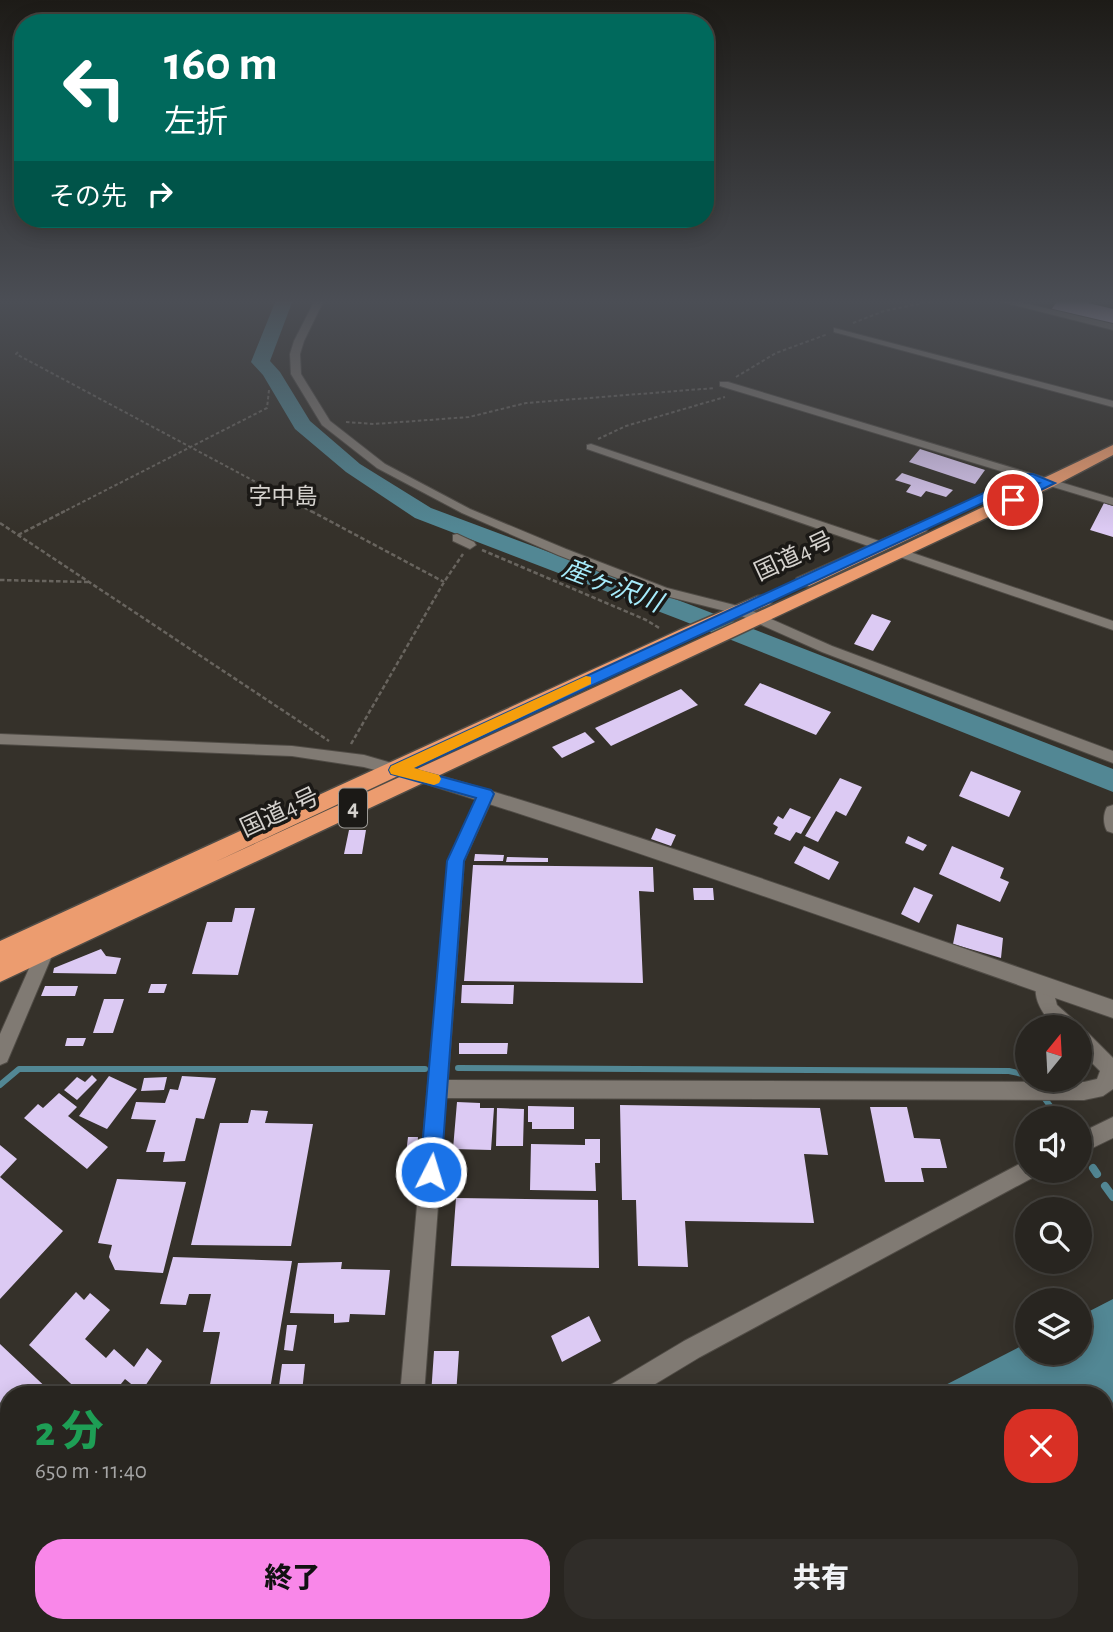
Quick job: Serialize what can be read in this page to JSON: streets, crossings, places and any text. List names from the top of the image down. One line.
{"streets":{"highway":["国道4号","4"]},"districts":["字中島"],"water":["産ヶ沢川"],"north":"top","page":{"turn":["160 m","左折"],"then":"その先","heading":["2 分","650 m · 11:40"],"buttons":["終了","共有"]}}
